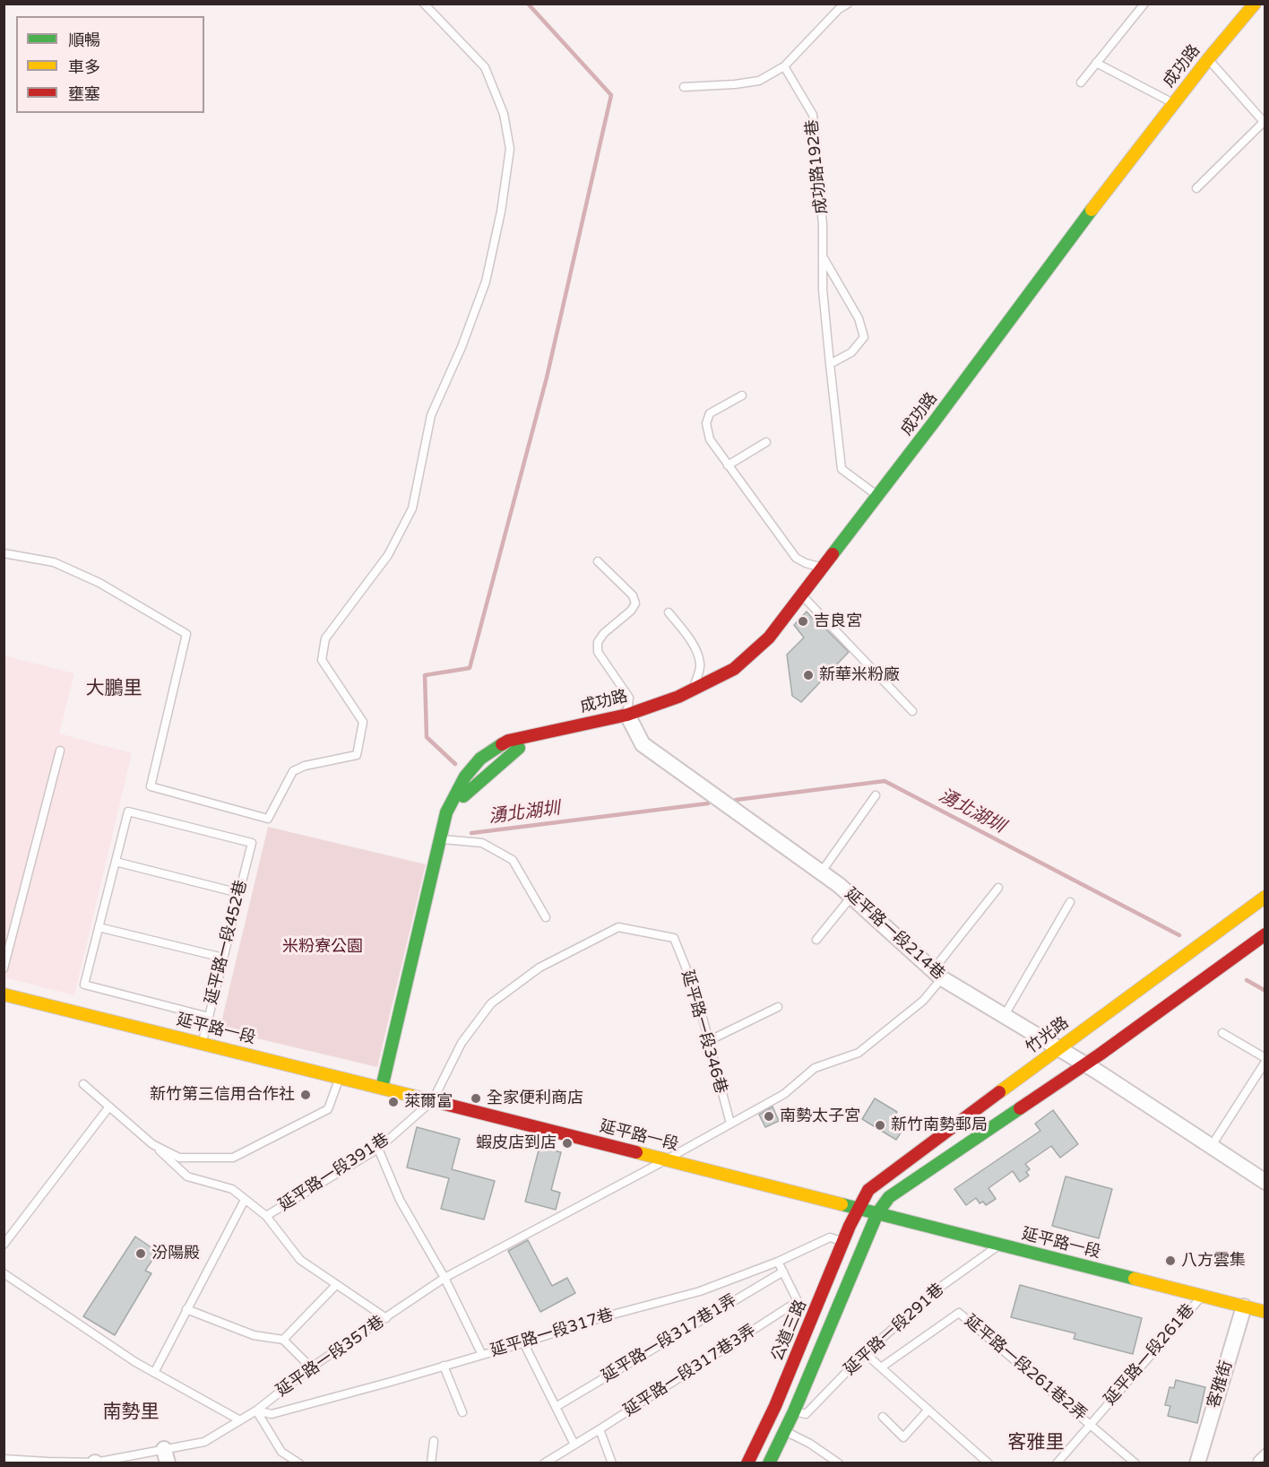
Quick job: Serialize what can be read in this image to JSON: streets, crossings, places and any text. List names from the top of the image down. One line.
{"streets":{"street":["成功路","延平路一段214巷","延平路一段","竹光路","公道三路","客雅街"],"lane":["成功路192巷","延平路一段452巷","延平路一段346巷","延平路一段391巷","延平路一段291巷","延平路一段317巷","延平路一段317巷1弄","延平路一段261巷","延平路一段357巷","延平路一段261巷2弄","延平路一段317巷3弄"]},"crossings":[["成功路","成功路192巷"],["成功路","延平路一段214巷"],["成功路","延平路一段"],["延平路一段214巷","竹光路"],["延平路一段214巷","延平路一段357巷"],["延平路一段452巷","延平路一段"],["延平路一段","延平路一段346巷"],["延平路一段","竹光路"],["延平路一段","延平路一段391巷"],["延平路一段","延平路一段291巷"],["延平路一段","公道三路"],["延平路一段","延平路一段261巷"],["延平路一段","延平路一段357巷"],["延平路一段","客雅街"],["延平路一段346巷","延平路一段391巷"],["延平路一段346巷","延平路一段357巷"],["竹光路","公道三路"],["公道三路","延平路一段317巷"],["延平路一段317巷","延平路一段357巷"],["延平路一段261巷","延平路一段261巷2弄"]],"districts":["大鵬里","南勢里","客雅里"],"water":["湧北湖圳"],"parks":["米粉寮公園"],"places":["吉良宮","新華米粉廠","新竹第三信用合作社","全家便利商店","萊爾富","南勢太子宮","新竹南勢郵局","蝦皮店到店","汾陽殿","八方雲集"],"legend":["順暢","車多","壅塞"]}
